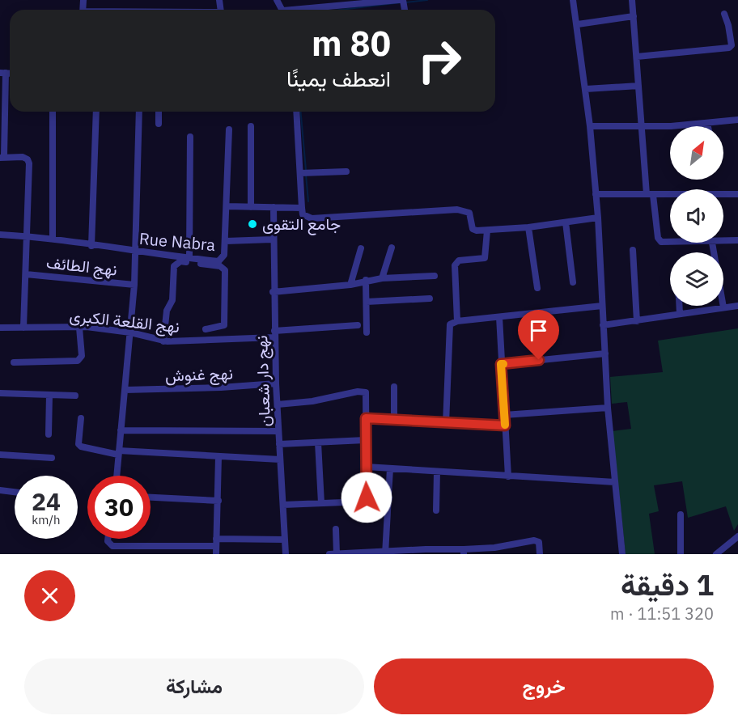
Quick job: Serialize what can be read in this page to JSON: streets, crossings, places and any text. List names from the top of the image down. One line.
{"streets":{"street":["Rue Nabra","نهج الطائف","نهج القلعة الكبرى","نهج غنوش","نهج دار شعبان"]},"crossings":[["نهج القلعة الكبرى","نهج دار شعبان"],["نهج غنوش","نهج دار شعبان"]],"places":["جامع التقوى"],"north":"top right","page":{"turn":["80 m","انعطف يمينًا"],"speed":"24 km/h","limit":"30","heading":["1 دقيقة","320 m · 11:51"],"buttons":["خروج","مشاركة"]}}
